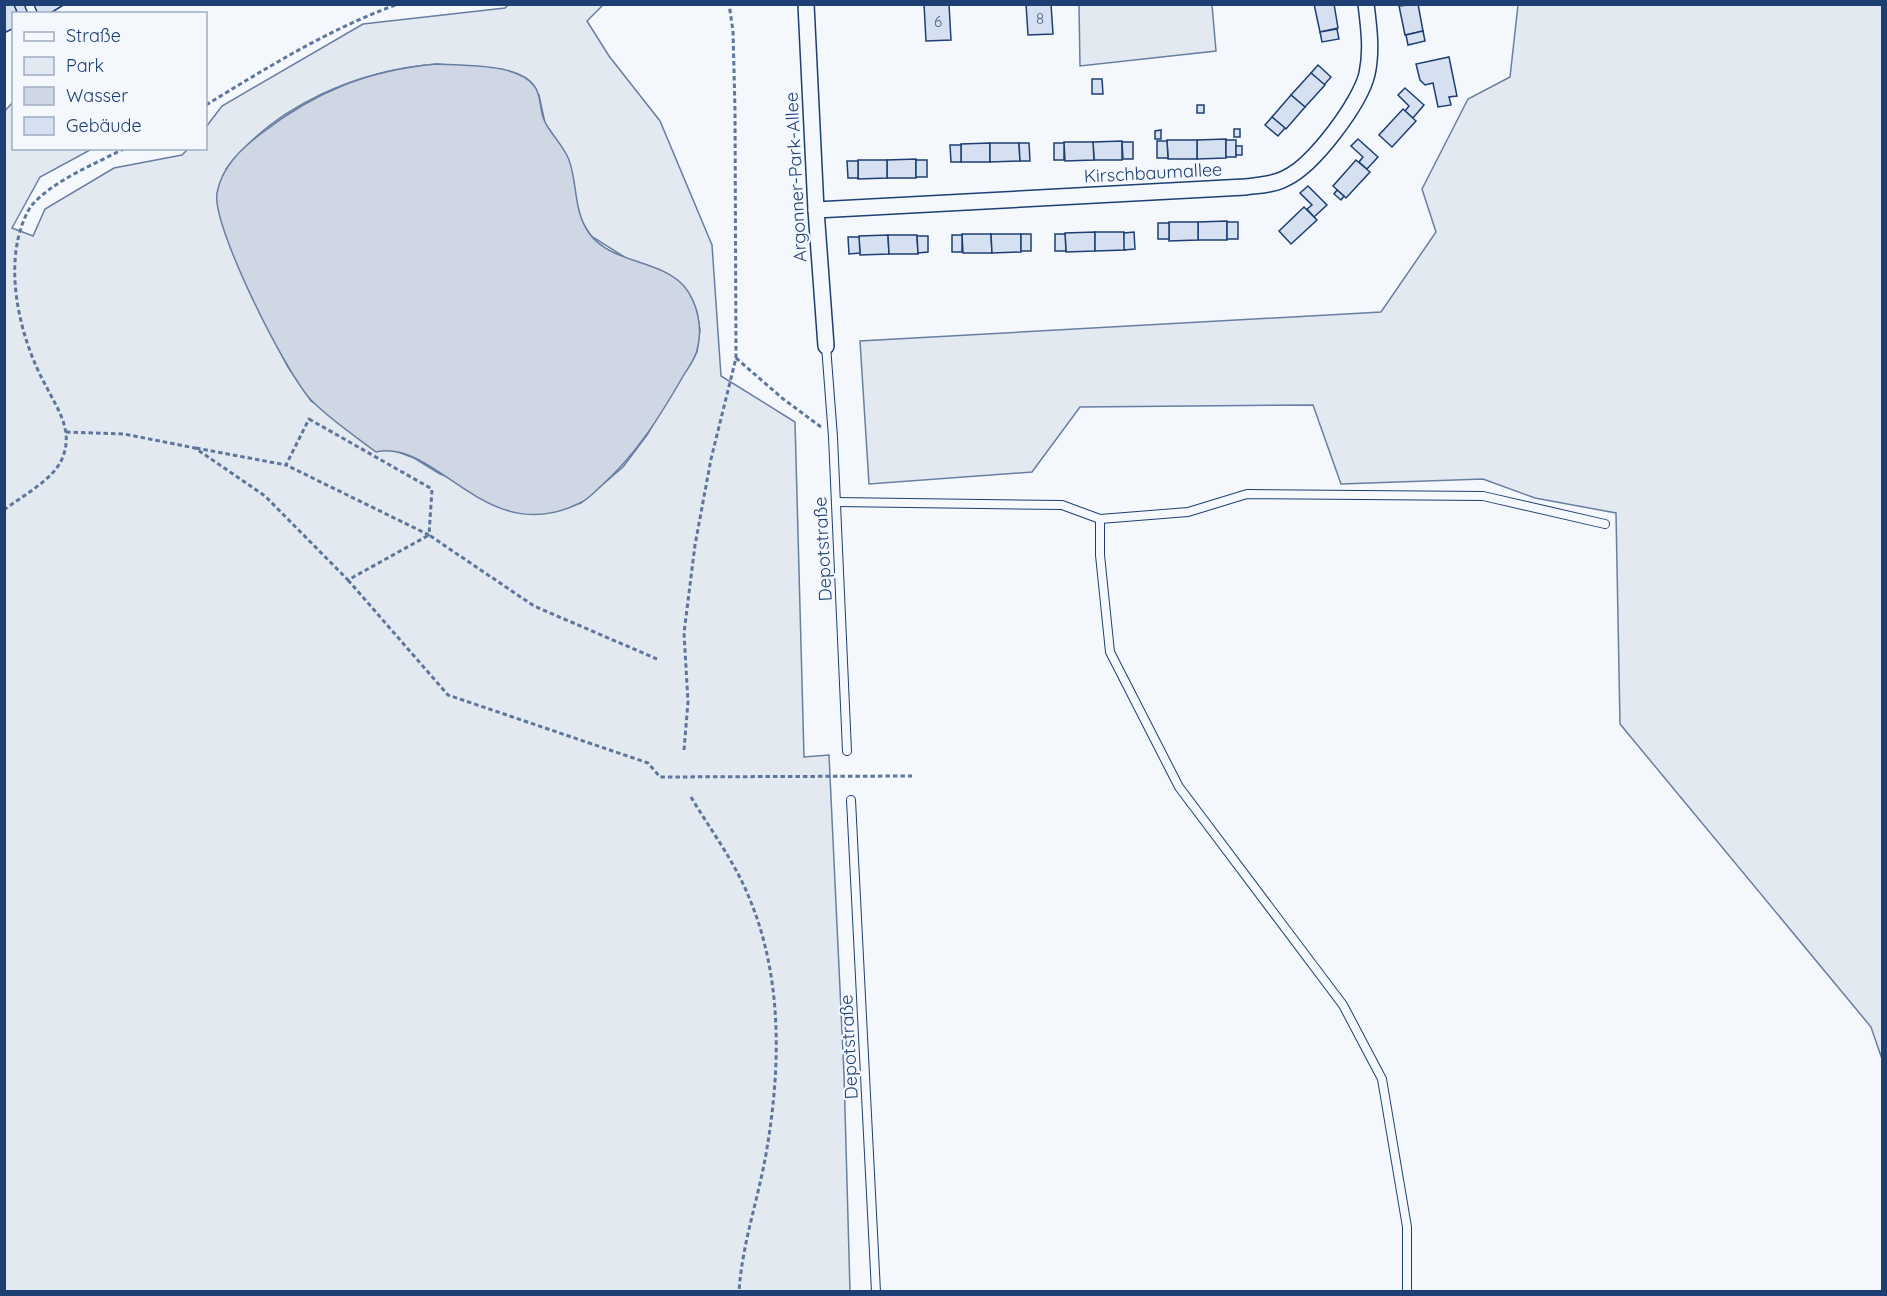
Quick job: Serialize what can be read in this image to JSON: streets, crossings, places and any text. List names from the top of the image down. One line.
{"streets":{"street":["Kirschbaumallee","Argonner-Park-Allee"],"lane":["Depotstraße"]},"crossings":[["Kirschbaumallee","Argonner-Park-Allee"],["Argonner-Park-Allee","Depotstraße"]],"house_numbers":["8","6"],"legend":["Straße","Park","Wasser","Gebäude"]}
